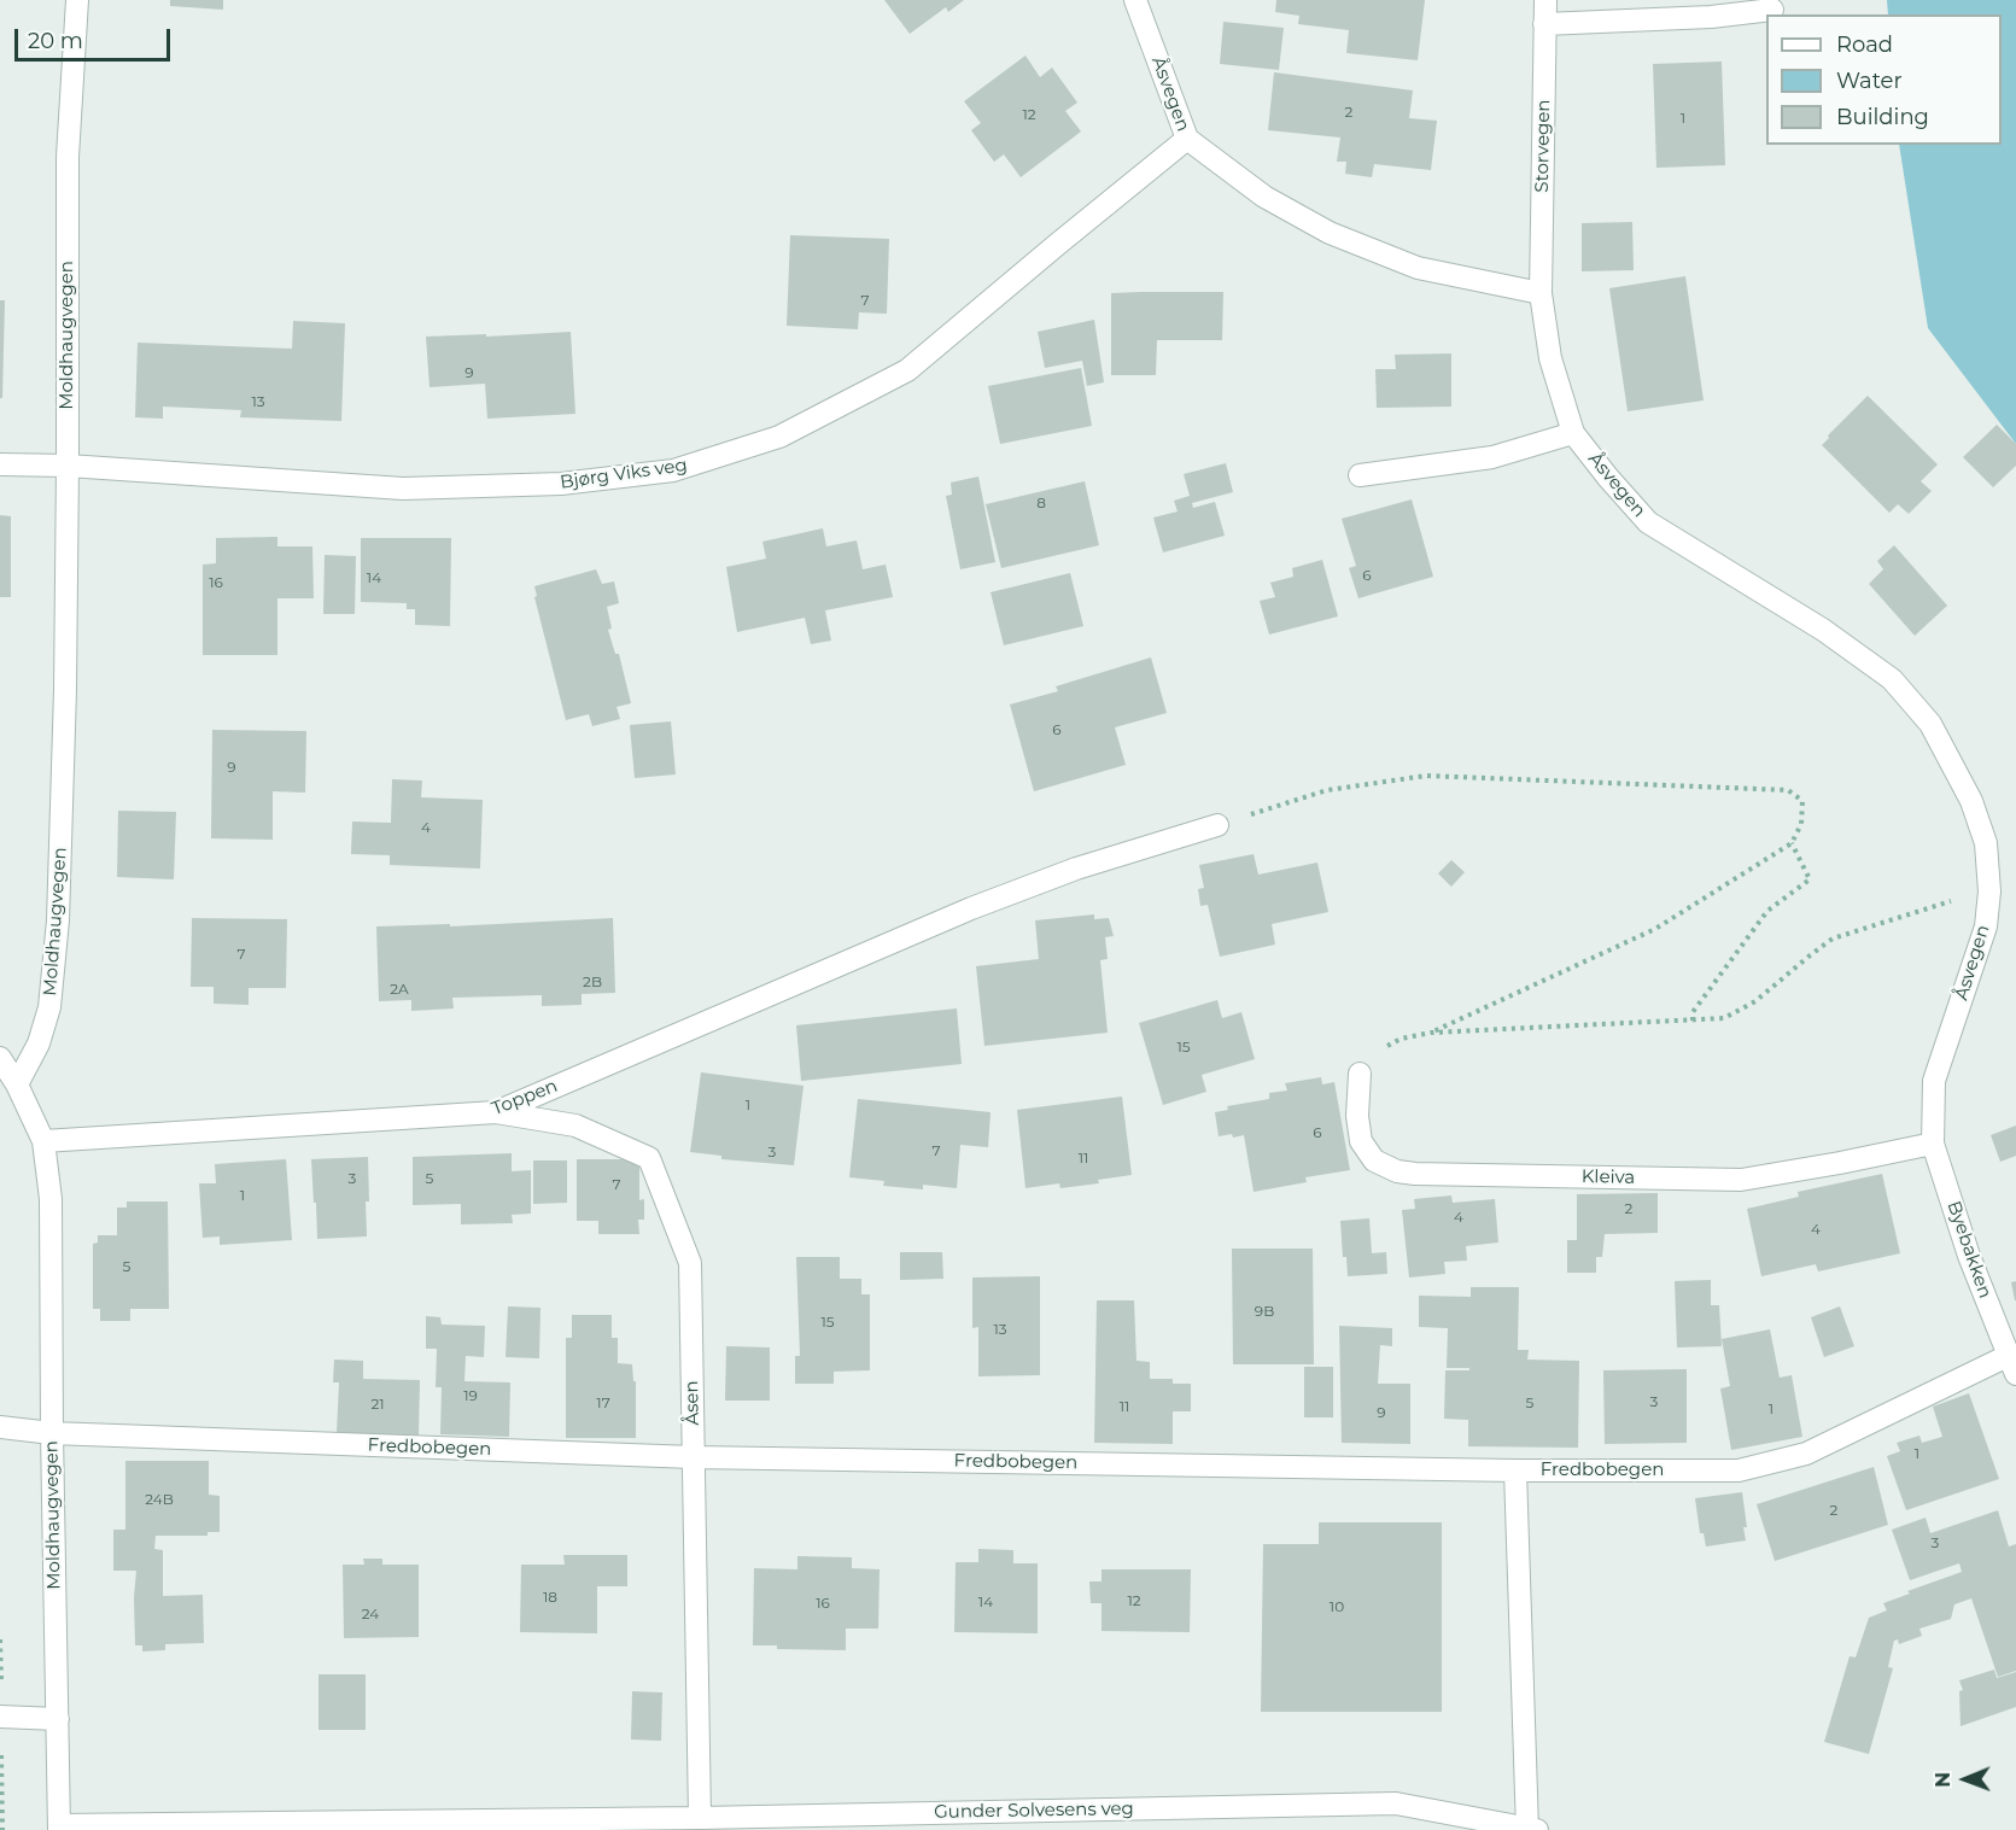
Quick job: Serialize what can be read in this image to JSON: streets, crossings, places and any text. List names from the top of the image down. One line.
{"streets":{"street":["Åsvegen","Storvegen","Moldhaugvegen","Bjørg Viks veg","Toppen","Kleiva","Byebakken","Åsen","Fredbobegen","Gunder Solvesens veg"]},"crossings":[["Åsvegen","Storvegen"],["Åsvegen","Bjørg Viks veg"],["Åsvegen","Kleiva"],["Åsvegen","Byebakken"],["Moldhaugvegen","Bjørg Viks veg"],["Moldhaugvegen","Toppen"],["Moldhaugvegen","Fredbobegen"],["Moldhaugvegen","Gunder Solvesens veg"],["Toppen","Åsen"],["Kleiva","Byebakken"],["Byebakken","Fredbobegen"],["Åsen","Fredbobegen"],["Åsen","Gunder Solvesens veg"],["Fredbobegen","Gunder Solvesens veg"]],"house_numbers":["2","12","1","7","9","13","8","6","14","16","6","9","4","7","2B","2A","15","1","6","7","3","11","3","5","7","1","2","4","4","5","9B","15","13","19","3","17","5","21","11","1","9","1","24B","2","3","18","12","14","16","10","24"],"legend":["Road","Water","Building"],"scale_bar":"20 m","north":"left"}
